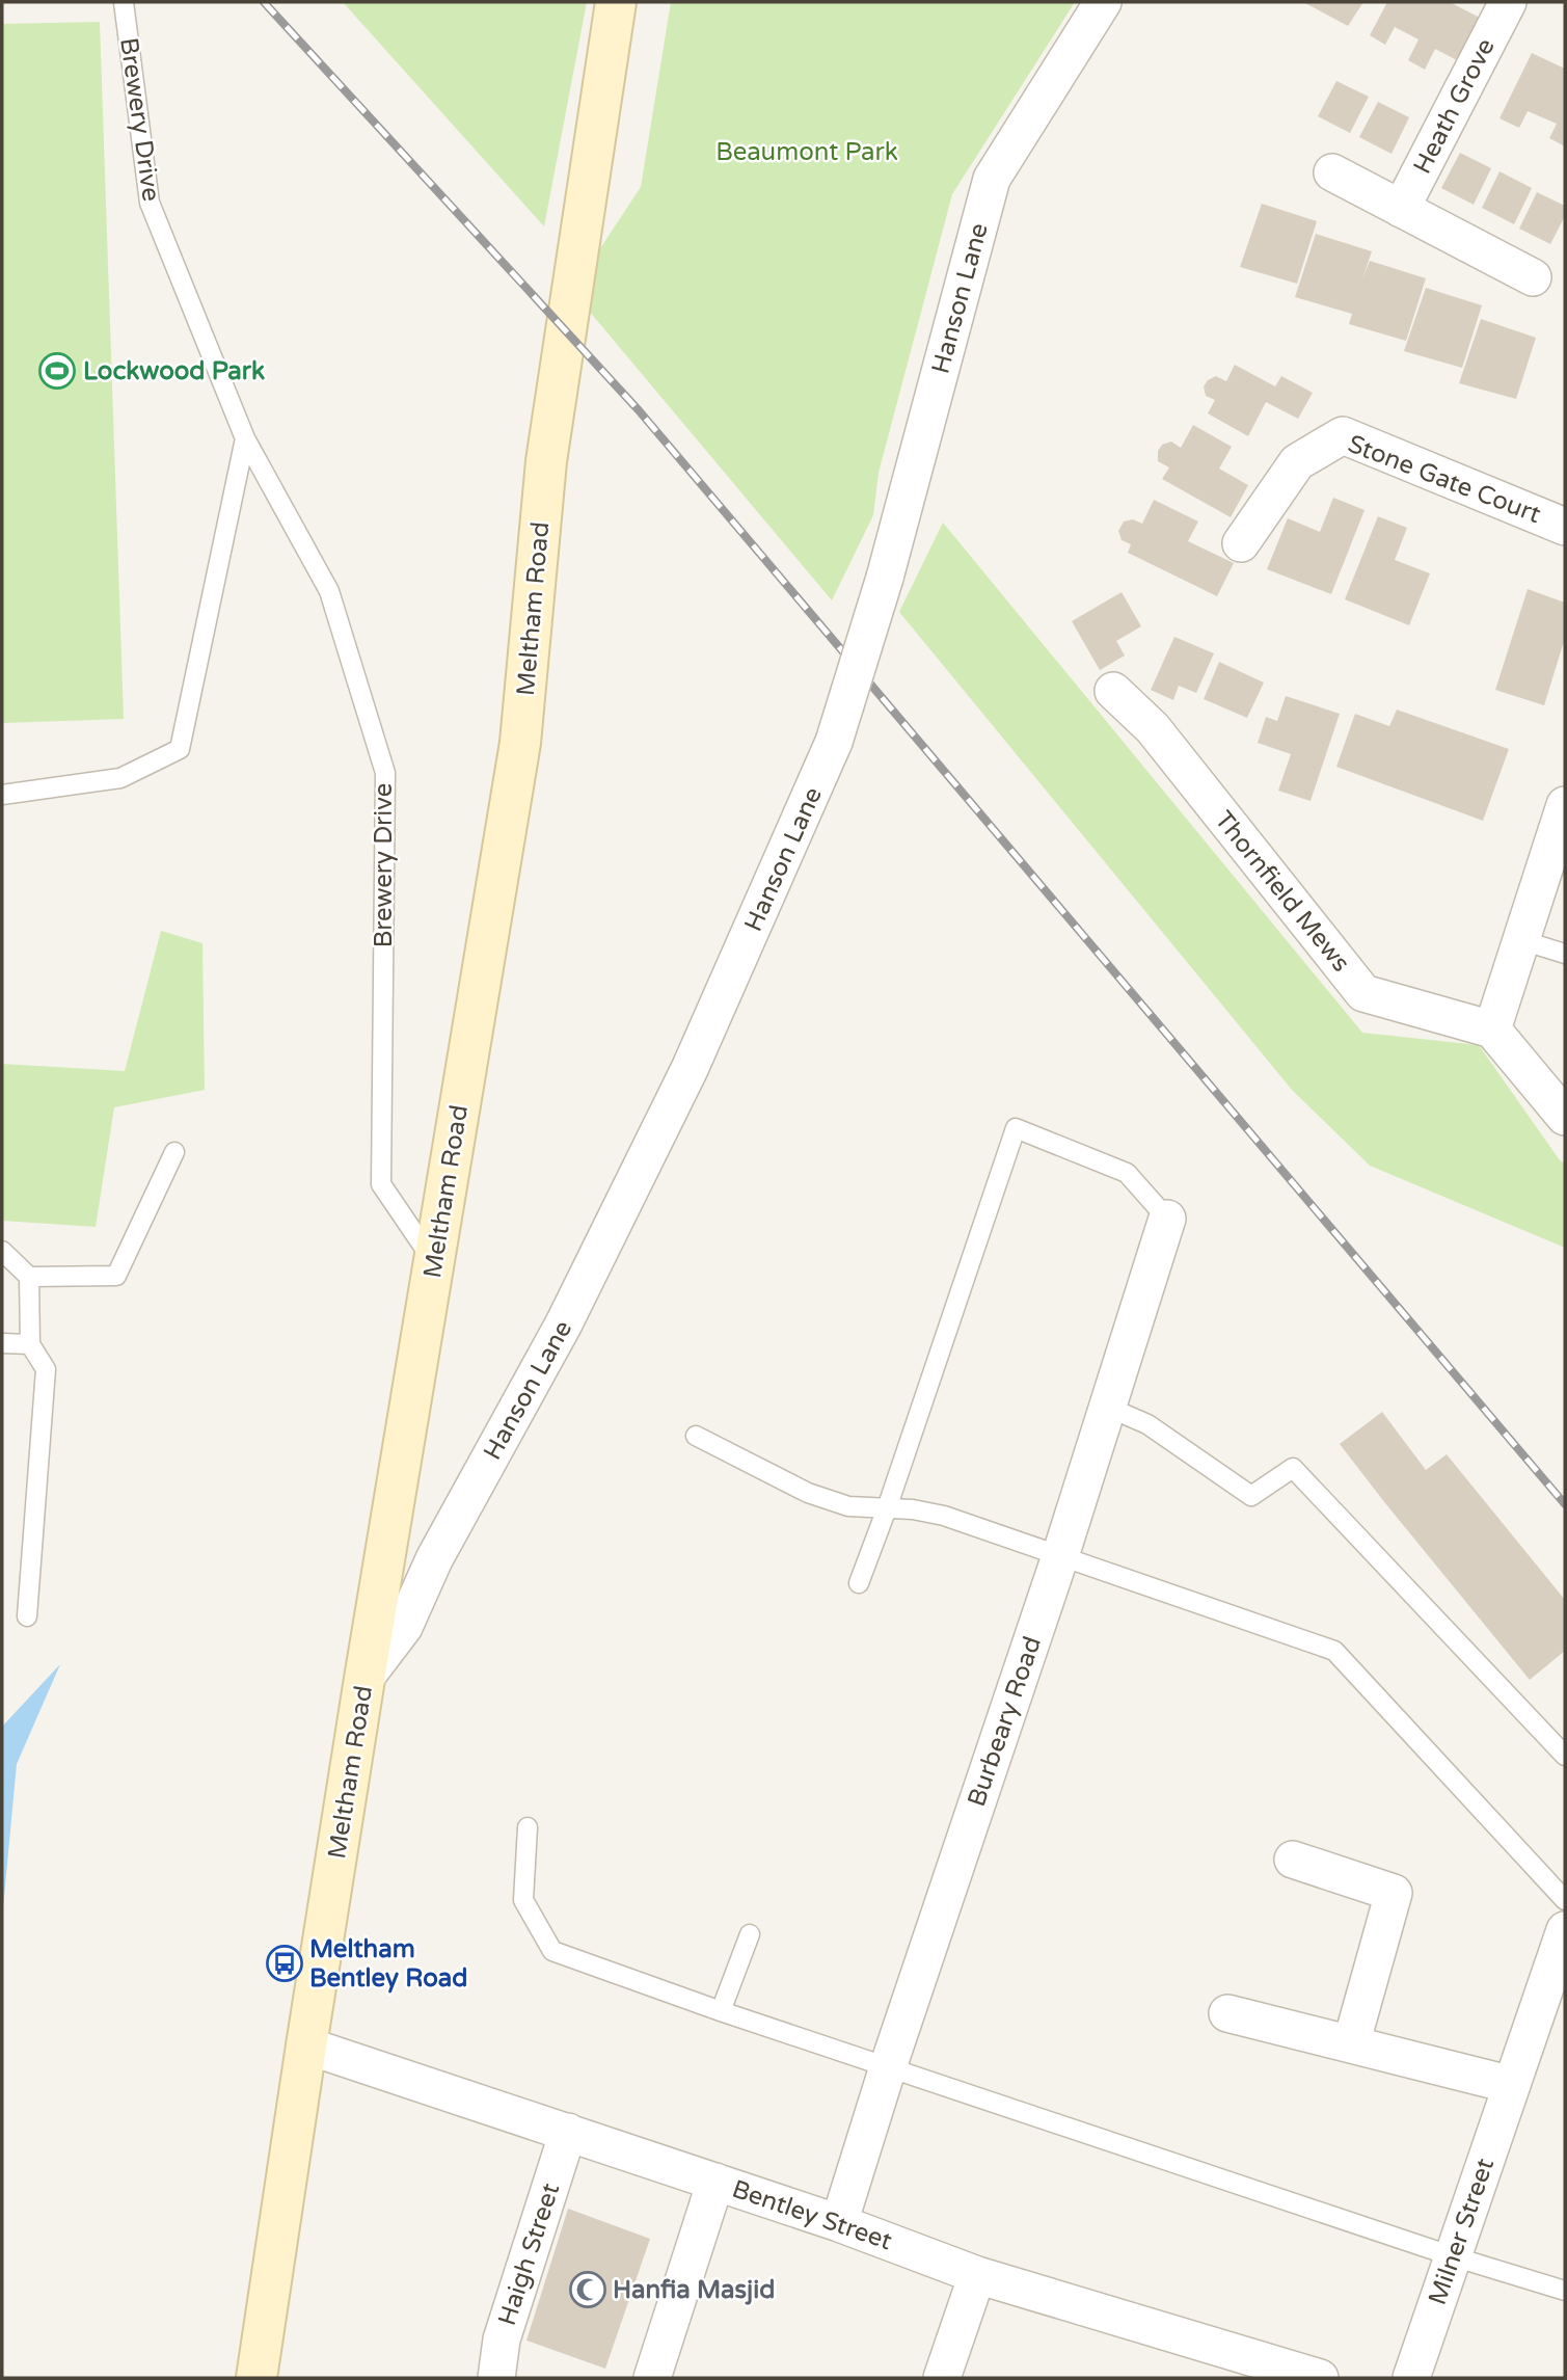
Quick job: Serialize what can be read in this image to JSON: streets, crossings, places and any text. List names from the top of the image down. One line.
{"streets":{"main road":["Meltham Road"],"street":["Heath Grove","Hanson Lane","Stone Gate Court","Thornfield Mews","Burbeary Road","Bentley Street","Milner Street","Haigh Street"],"lane":["Brewery Drive"]},"crossings":[["Brewery Drive","Meltham Road"],["Hanson Lane","Meltham Road"],["Meltham Road","Bentley Street"],["Burbeary Road","Bentley Street"],["Bentley Street","Haigh Street"]],"parks":["Beaumont Park"],"places":{"sports":["Lockwood Park"],"bus stop":["Meltham Bentley Road"],"mosque":["Hanfia Masjid"]}}
